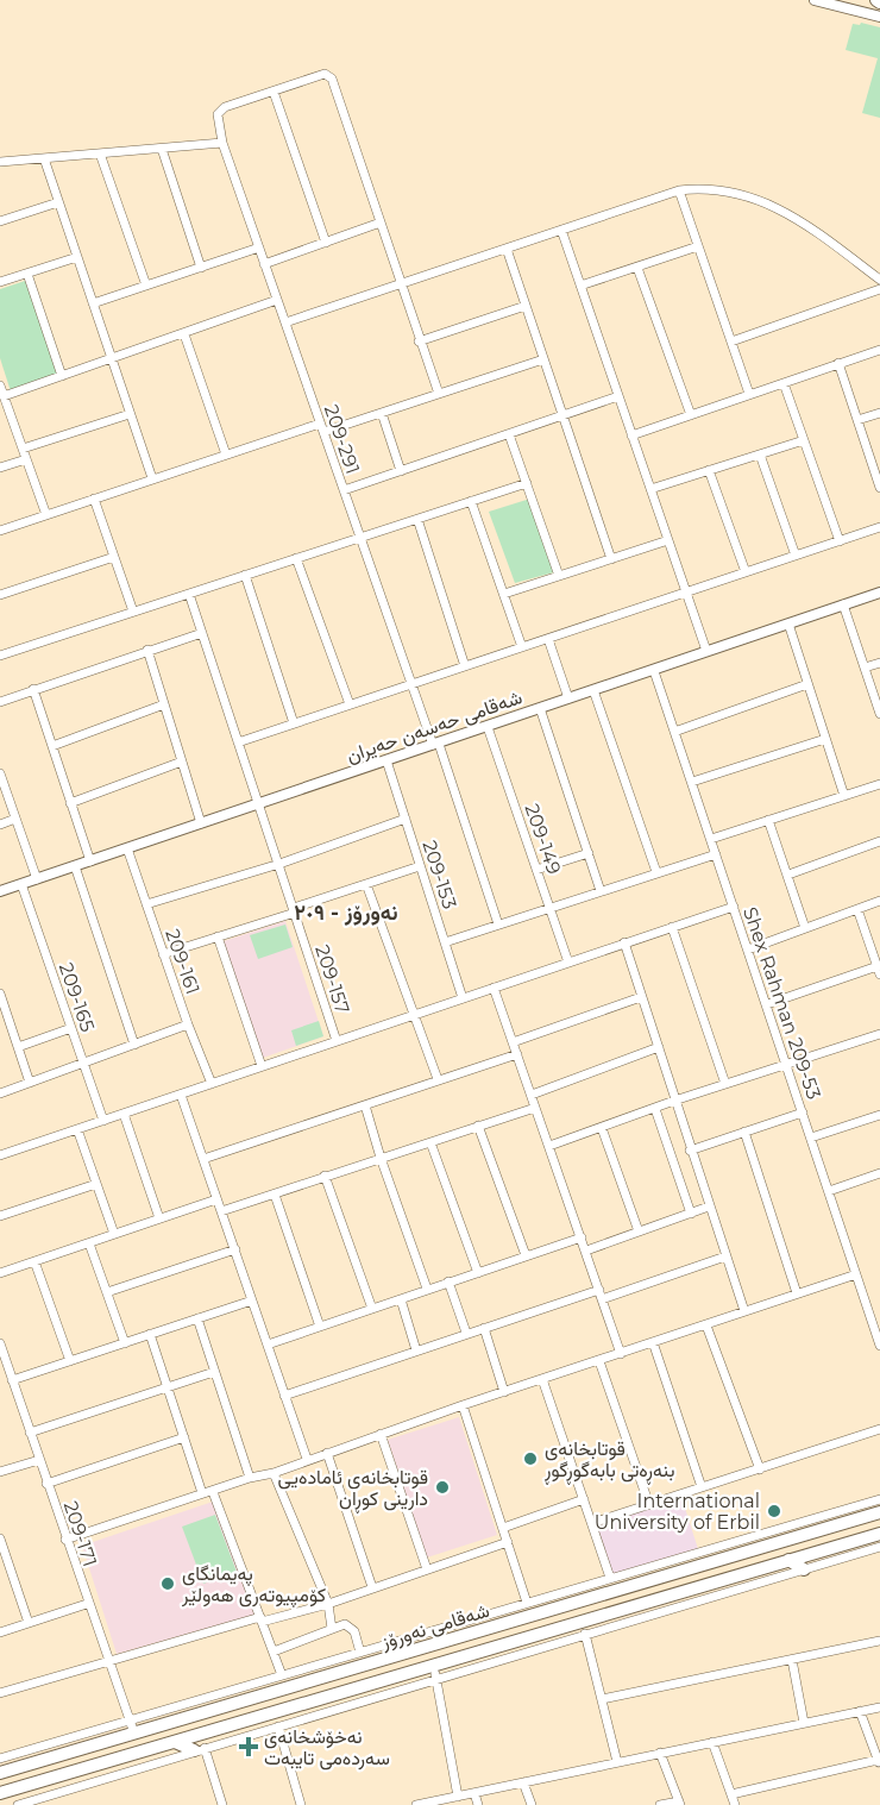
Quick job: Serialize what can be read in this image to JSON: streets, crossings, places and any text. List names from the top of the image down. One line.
{"streets":{"main road":["شەقامی نەورۆز"],"street":["209-291","شەقامی حەسەن حەیران","209-149","209-153","209-161","209-157","209-165","Shex Rahman 209-53","209-171"]},"crossings":[["209-291","شەقامی حەسەن حەیران"],["شەقامی حەسەن حەیران","209-149"],["شەقامی حەسەن حەیران","209-153"],["شەقامی حەسەن حەیران","209-161"],["شەقامی حەسەن حەیران","209-157"],["شەقامی حەسەن حەیران","209-165"],["شەقامی حەسەن حەیران","Shex Rahman 209-53"],["209-171","شەقامی نەورۆز"]],"districts":["نەورۆز - ٢٠٩"],"places":{"other":["قوتابخانەی بنەڕەتی بابەگوڕگوڕ","قوتابخانەی ئامادەیی دارینی کوڕان","International University of Erbil","پەیمانگای کۆمپیوتەری هەولێر"],"health":["نەخۆشخانەی سەردەمی تایبەت"]}}
